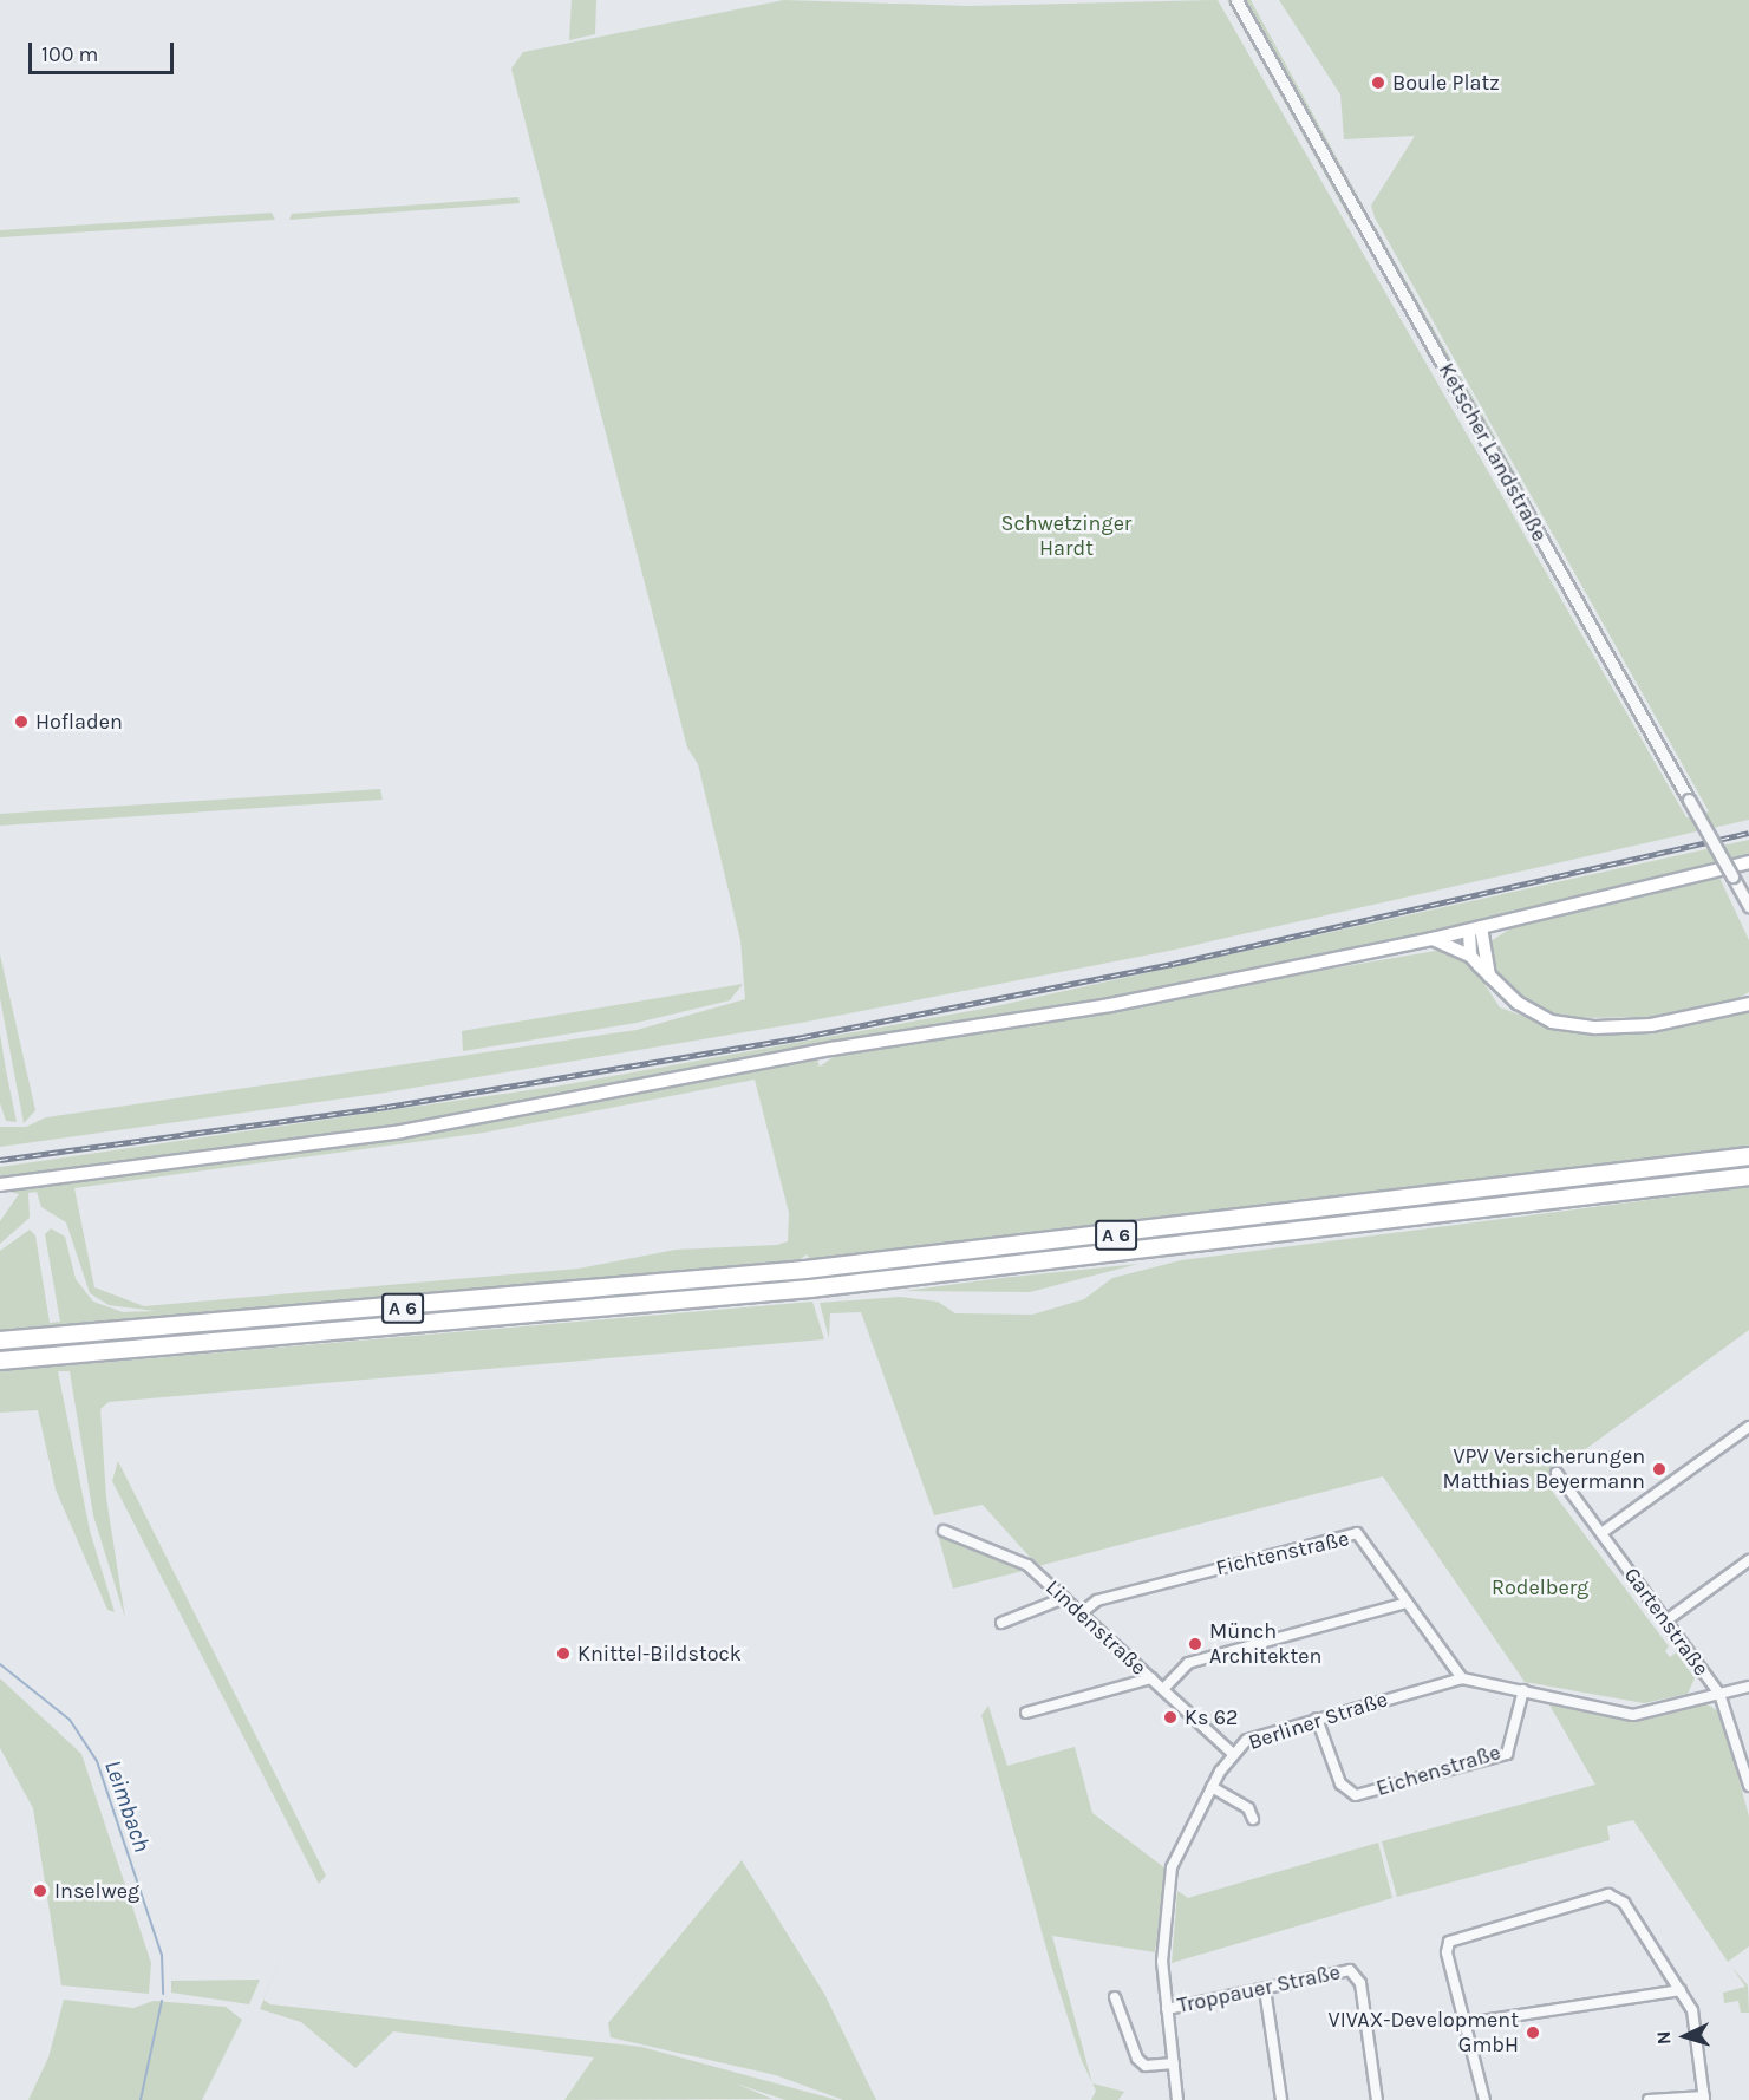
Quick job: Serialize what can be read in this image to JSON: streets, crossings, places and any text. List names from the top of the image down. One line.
{"streets":{"highway":["A 6"],"street":["Ketscher Landstraße","Fichtenstraße","Gartenstraße","Lindenstraße","Berliner Straße","Eichenstraße","Troppauer Straße"]},"crossings":[["Fichtenstraße","Lindenstraße"],["Fichtenstraße","Berliner Straße"],["Gartenstraße","Berliner Straße"],["Lindenstraße","Berliner Straße"],["Berliner Straße","Eichenstraße"],["Berliner Straße","Troppauer Straße"]],"water":["Leimbach"],"parks":["Schwetzinger Hardt","Rodelberg"],"places":["Boule Platz","Hofladen","VPV Versicherungen Matthias Beyermann","Münch Architekten","Knittel-Bildstock","Ks 62","Inselweg","VIVAX-Development GmbH"],"scale_bar":"100 m","north":"left"}
